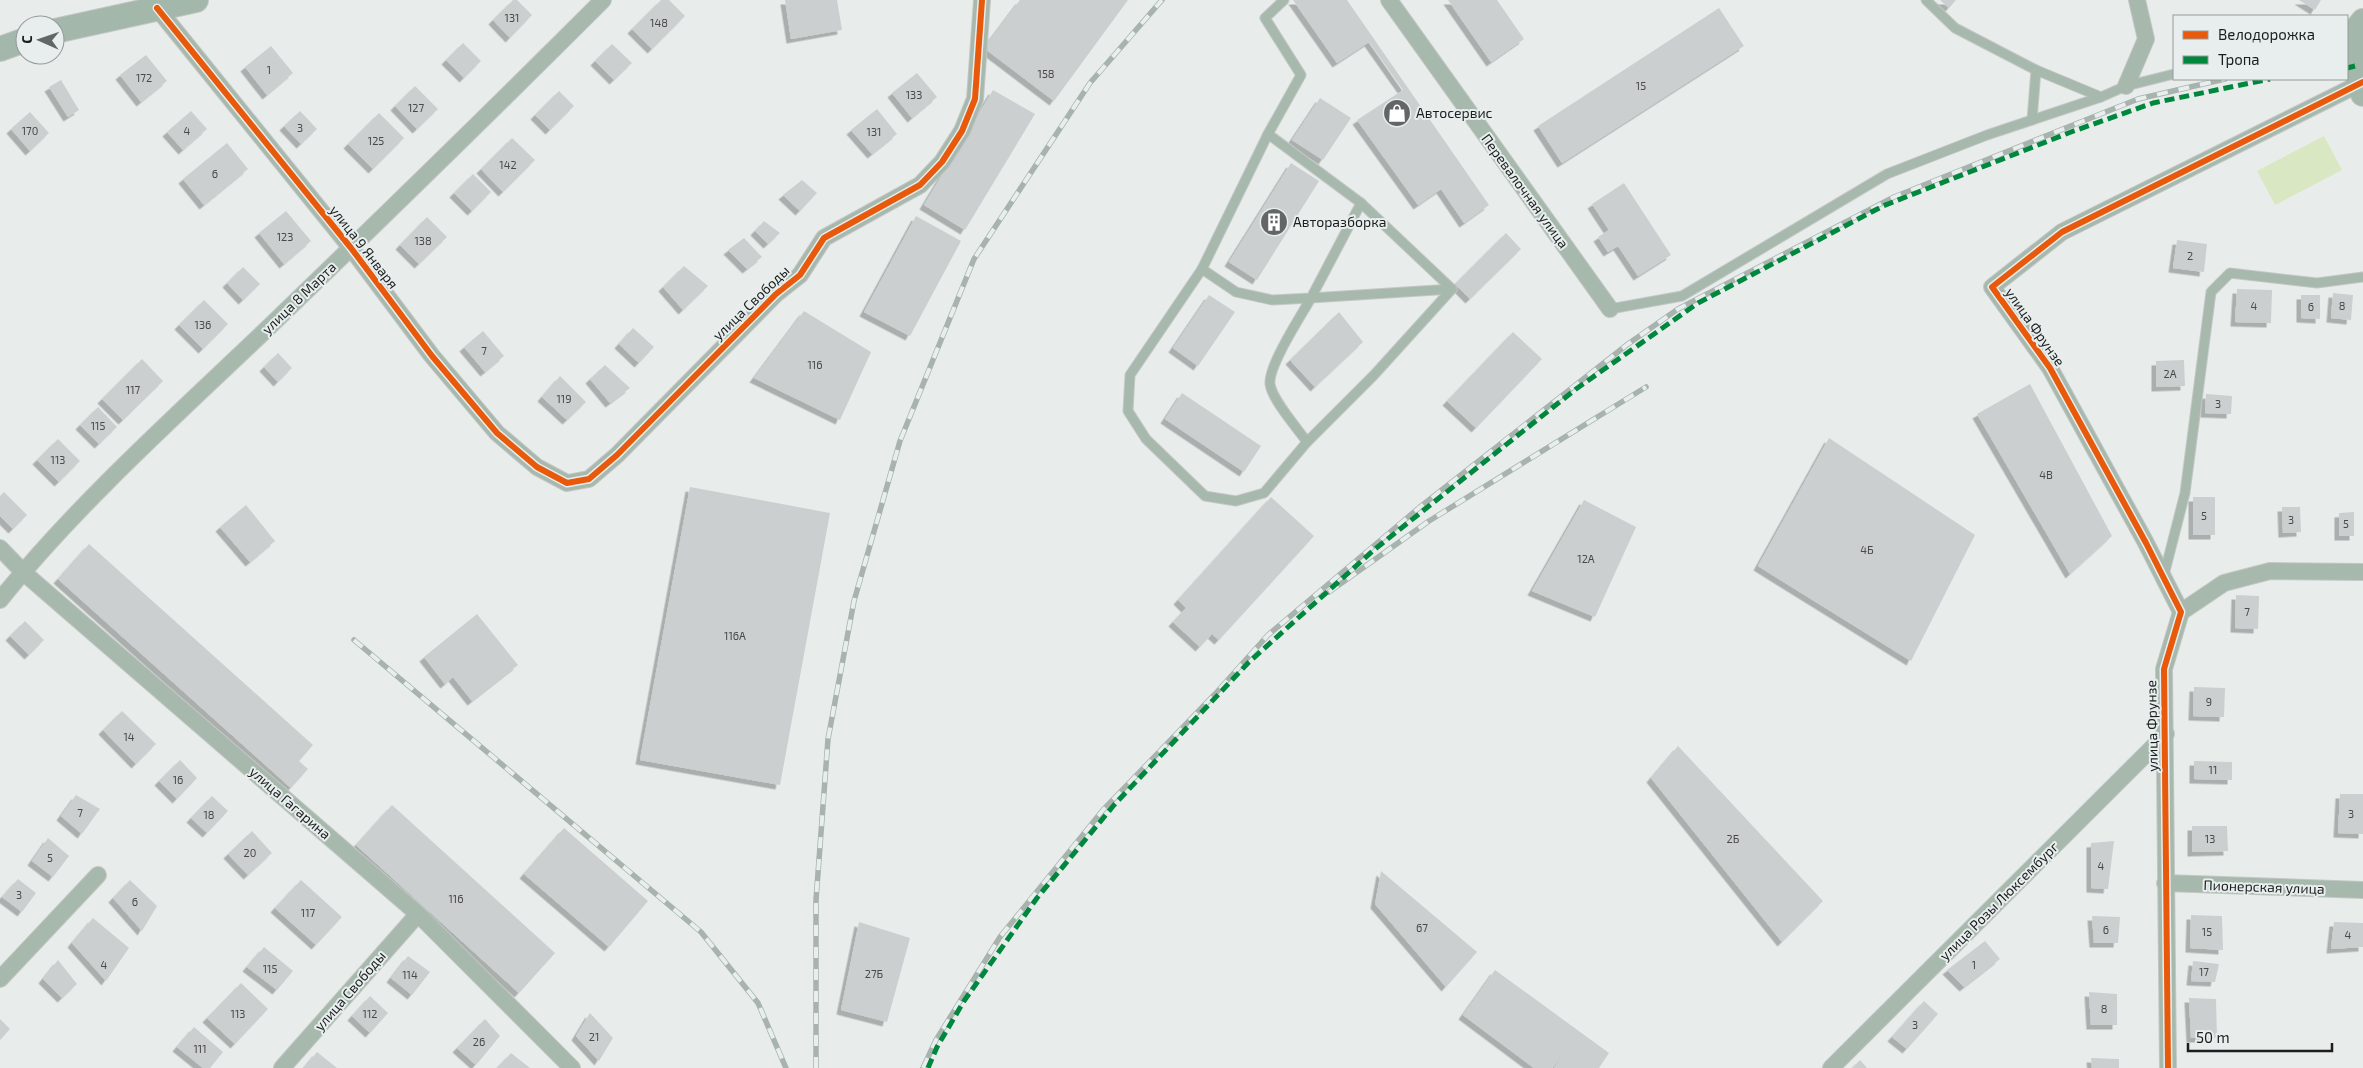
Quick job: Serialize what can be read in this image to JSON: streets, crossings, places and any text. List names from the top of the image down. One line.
{"streets":{"street":["Перевалочная улица","улица 9 Января","улица 8 Марта","улица Свободы","улица Фрунзе","улица Гагарина","Пионерская улица","улица Розы Люксембург"]},"crossings":[["улица 9 Января","улица 8 Марта"],["улица 9 Января","улица Свободы"],["улица 8 Марта","улица Гагарина"],["улица Свободы","улица Гагарина"],["улица Фрунзе","Пионерская улица"],["улица Фрунзе","улица Розы Люксембург"]],"places":{"shop":["Автосервис"],"building":["Авторазборка"]},"house_numbers":["131","148","1","158","172","15","133","127","3","170","4","131","125","142","6","123","138","2","4","8","6","136","7","116","2А","117","119","3","115","113","4В","5","3","5","4Б","12А","7","116А","9","14","11","16","7","3","18","2Б","13","20","5","4","3","116","6","117","67","6","15","4","4","1","115","17","27Б","114","8","113","112","3","21","26","111"],"legend":["Велодорожка","Тропа"],"scale_bar":"50 m","north":"left"}
